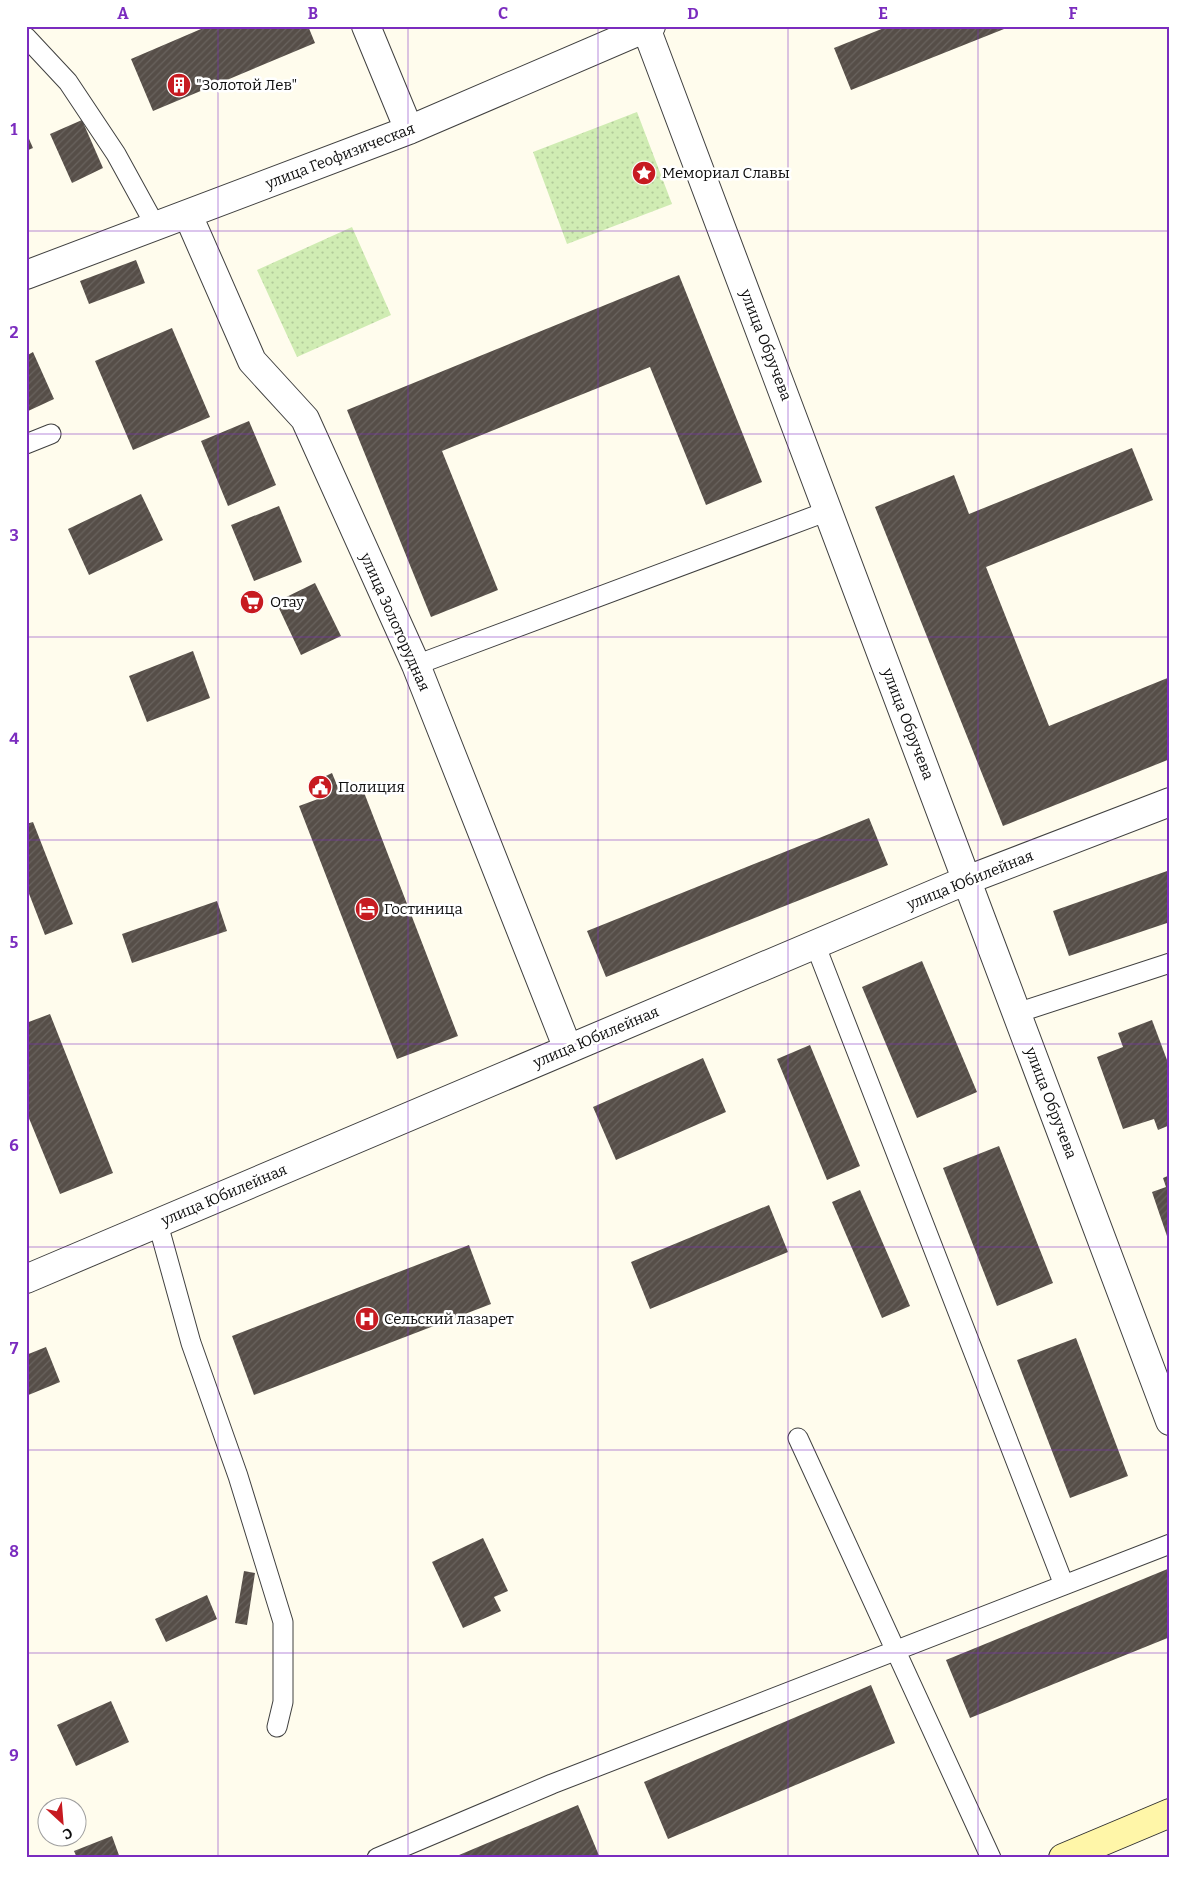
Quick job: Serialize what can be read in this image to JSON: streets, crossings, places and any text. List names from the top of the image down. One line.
{"streets":{"street":["улица Геофизическая","улица Обручева","улица Золоторудная","улица Юбилейная"]},"crossings":[["улица Геофизическая","улица Обручева"],["улица Геофизическая","улица Золоторудная"],["улица Обручева","улица Юбилейная"],["улица Золоторудная","улица Юбилейная"]],"places":{"building":["\"Золотой Лев\""],"place":["Мемориал Славы"],"supermarket":["Отау"],"public building":["Полиция"],"hotel":["Гостиница"],"hospital":["Сельский лазарет"]},"north":"bottom right","grid":{"columns":["A","B","C","D","E","F"],"rows":["1","2","3","4","5","6","7","8","9"]}}
